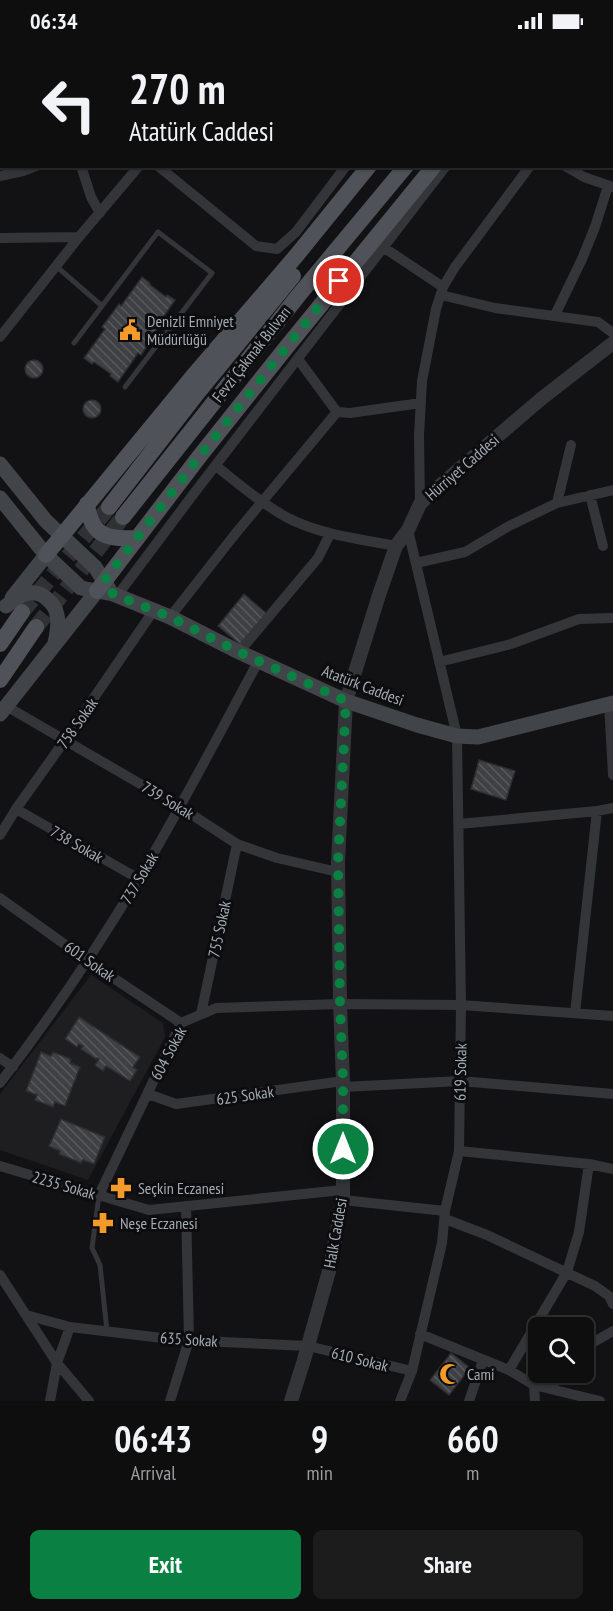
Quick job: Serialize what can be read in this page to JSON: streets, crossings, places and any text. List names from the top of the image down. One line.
{"streets":{"main road":["Fevzi Çakmak Bulvarı","Atatürk Caddesi"],"street":["Hürriyet Caddesi","758 Sokak","739 Sokak","738 Sokak","737 Sokak","755 Sokak","601 Sokak","604 Sokak","619 Sokak","625 Sokak","2235 Sokak","Halk Caddesi","635 Sokak","610 Sokak"]},"crossings":[["Hürriyet Caddesi","Atatürk Caddesi"],["Hürriyet Caddesi","619 Sokak"],["Hürriyet Caddesi","Halk Caddesi"],["Atatürk Caddesi","758 Sokak"],["Atatürk Caddesi","737 Sokak"],["Atatürk Caddesi","619 Sokak"],["Atatürk Caddesi","Halk Caddesi"],["758 Sokak","739 Sokak"],["758 Sokak","738 Sokak"],["739 Sokak","737 Sokak"],["739 Sokak","755 Sokak"],["739 Sokak","Halk Caddesi"],["738 Sokak","737 Sokak"],["737 Sokak","601 Sokak"],["755 Sokak","604 Sokak"],["601 Sokak","604 Sokak"],["604 Sokak","619 Sokak"],["604 Sokak","625 Sokak"],["604 Sokak","2235 Sokak"],["604 Sokak","Halk Caddesi"],["619 Sokak","625 Sokak"],["619 Sokak","2235 Sokak"],["619 Sokak","610 Sokak"],["625 Sokak","Halk Caddesi"],["2235 Sokak","Halk Caddesi"],["Halk Caddesi","635 Sokak"],["Halk Caddesi","610 Sokak"],["635 Sokak","610 Sokak"]],"places":{"public building":["Denizli Emniyet Müdürlüğü"],"pharmacy":["Seçkin Eczanesi","Neşe Eczanesi"],"mosque":["Cami"]},"page":{"status":"06:34","turn":["270 m","Atatürk Caddesi"],"eta":["06:43","Arrival","9","min","660","m"],"buttons":["Exit","Share"]}}
